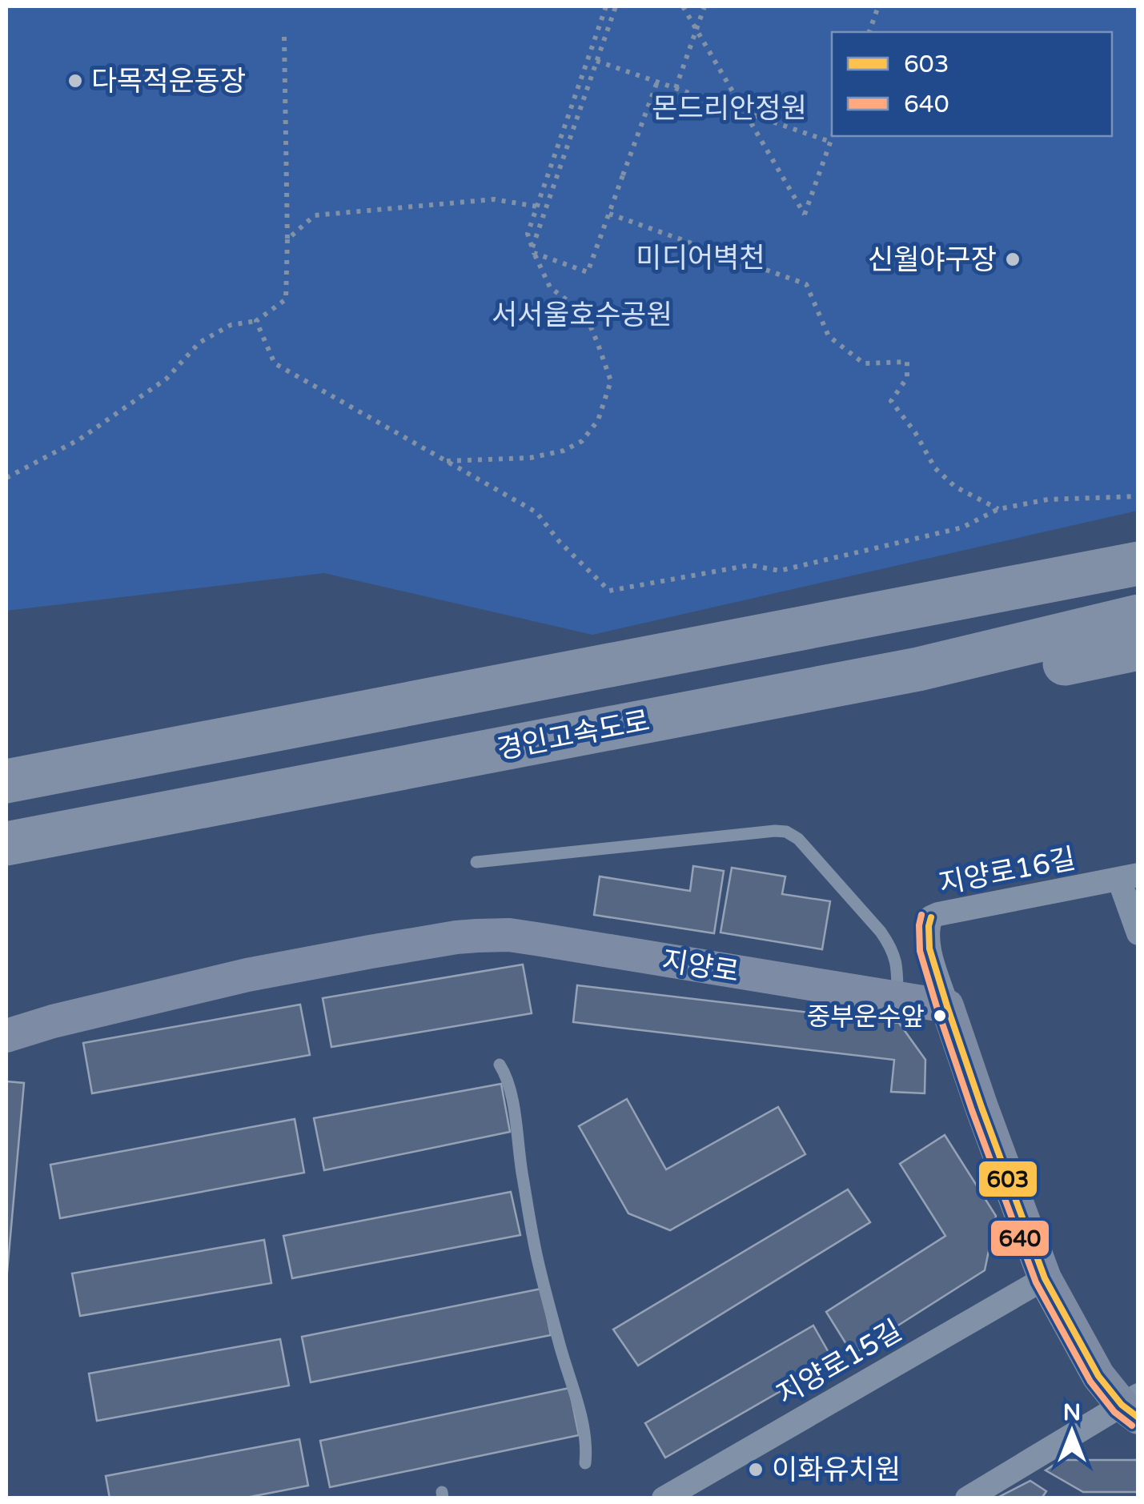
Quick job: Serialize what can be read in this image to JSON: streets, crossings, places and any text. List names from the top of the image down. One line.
{"streets":{"highway":["경인고속도로"],"street":["지양로16길","지양로","지양로15길"]},"crossings":[["지양로16길","지양로"]],"parks":["몬드리안정원","미디어벽천","서서울호수공원"],"places":["다목적운동장","신월야구장","중부운수앞","이화유치원"],"lines":["transit line 640","transit line 603"],"legend":["603","640"],"north":"top"}
